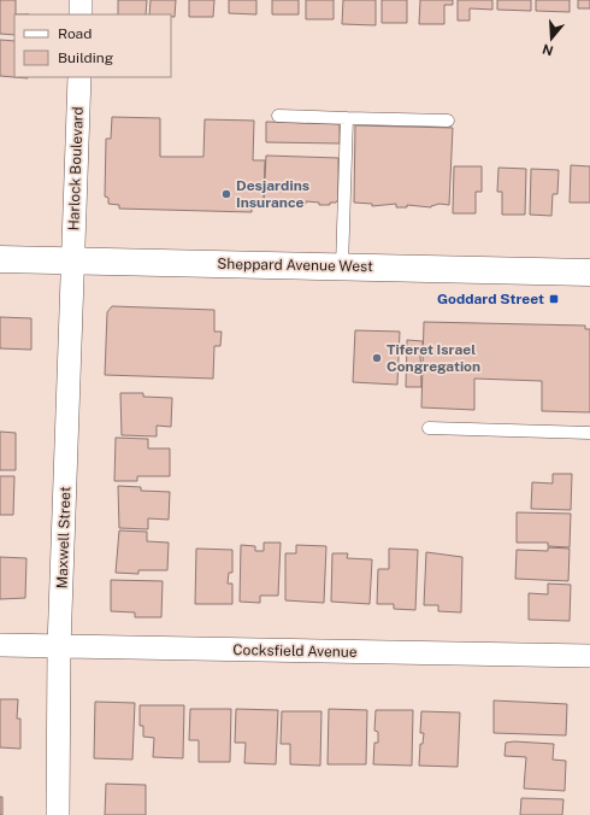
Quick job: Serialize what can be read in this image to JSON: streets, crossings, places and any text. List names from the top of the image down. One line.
{"streets":{"main road":["Sheppard Avenue West"],"street":["Harlock Boulevard","Maxwell Street","Cocksfield Avenue"]},"crossings":[["Harlock Boulevard","Sheppard Avenue West"],["Harlock Boulevard","Maxwell Street"],["Sheppard Avenue West","Maxwell Street"],["Maxwell Street","Cocksfield Avenue"]],"places":{"other":["Desjardins Insurance","Tiferet Israel Congregation"],"transit":["Goddard Street"]},"legend":["Road","Building"],"north":"bottom"}
